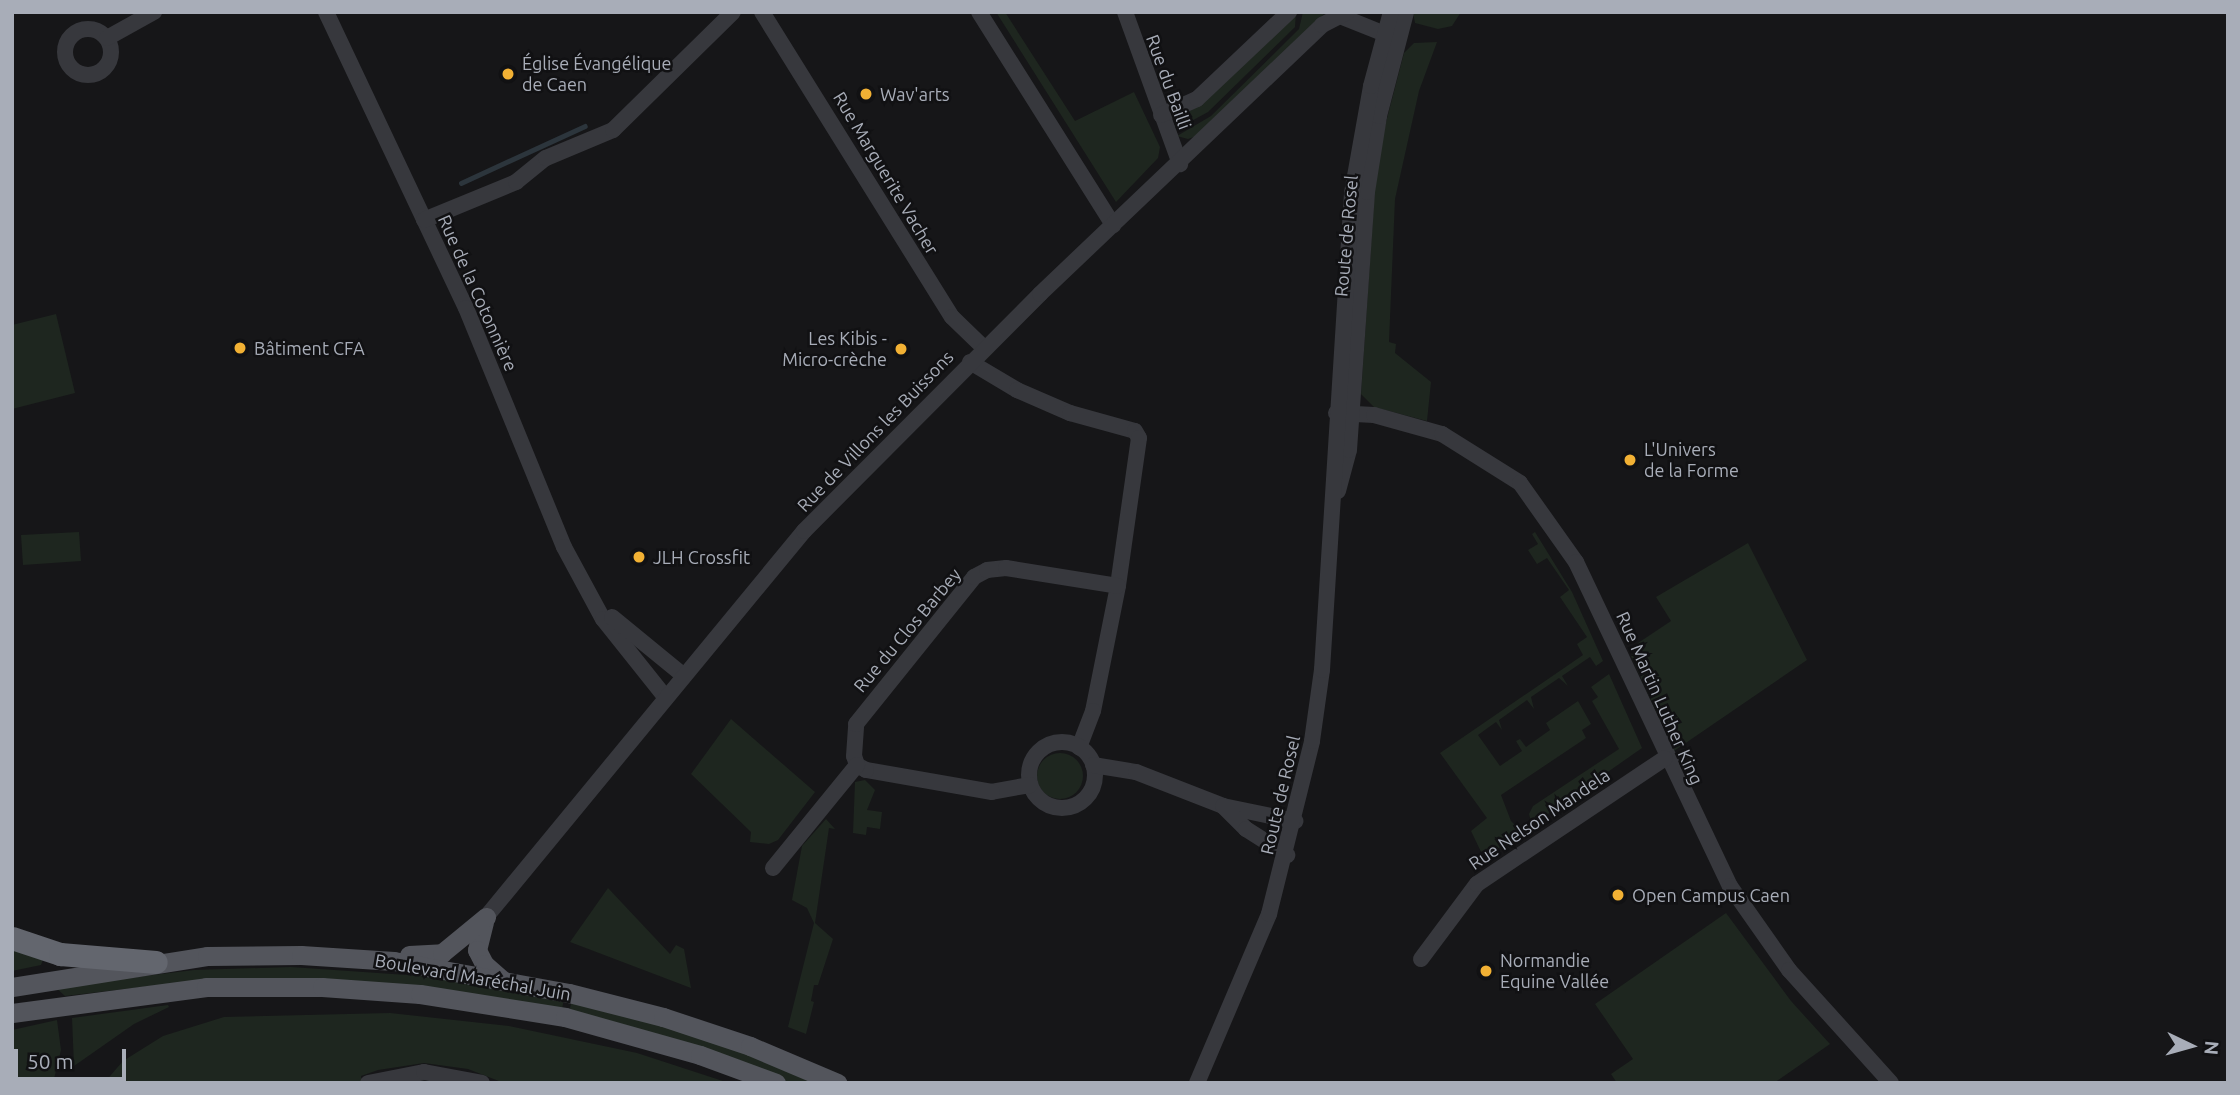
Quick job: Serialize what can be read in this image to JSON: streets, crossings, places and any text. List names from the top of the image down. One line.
{"streets":{"main road":["Boulevard Maréchal Juin"],"street":["Rue du Bailli","Rue Marguerite Vacher","Route de Rosel","Rue de la Cotonnière","Rue de Villons les Buissons","Rue du Clos Barbey","Rue Martin Luther King","Rue Nelson Mandela"]},"crossings":[["Rue du Bailli","Rue de Villons les Buissons"],["Rue Marguerite Vacher","Rue de Villons les Buissons"],["Route de Rosel","Rue de Villons les Buissons"],["Route de Rosel","Rue Martin Luther King"],["Rue de la Cotonnière","Rue de Villons les Buissons"],["Rue Martin Luther King","Rue Nelson Mandela"]],"places":["Église Évangélique de Caen","Wav'arts","Bâtiment CFA","Les Kibis - Micro-crèche","L'Univers de la Forme","JLH Crossfit","Open Campus Caen","Normandie Equine Vallée"],"scale_bar":"50 m","north":"right"}
